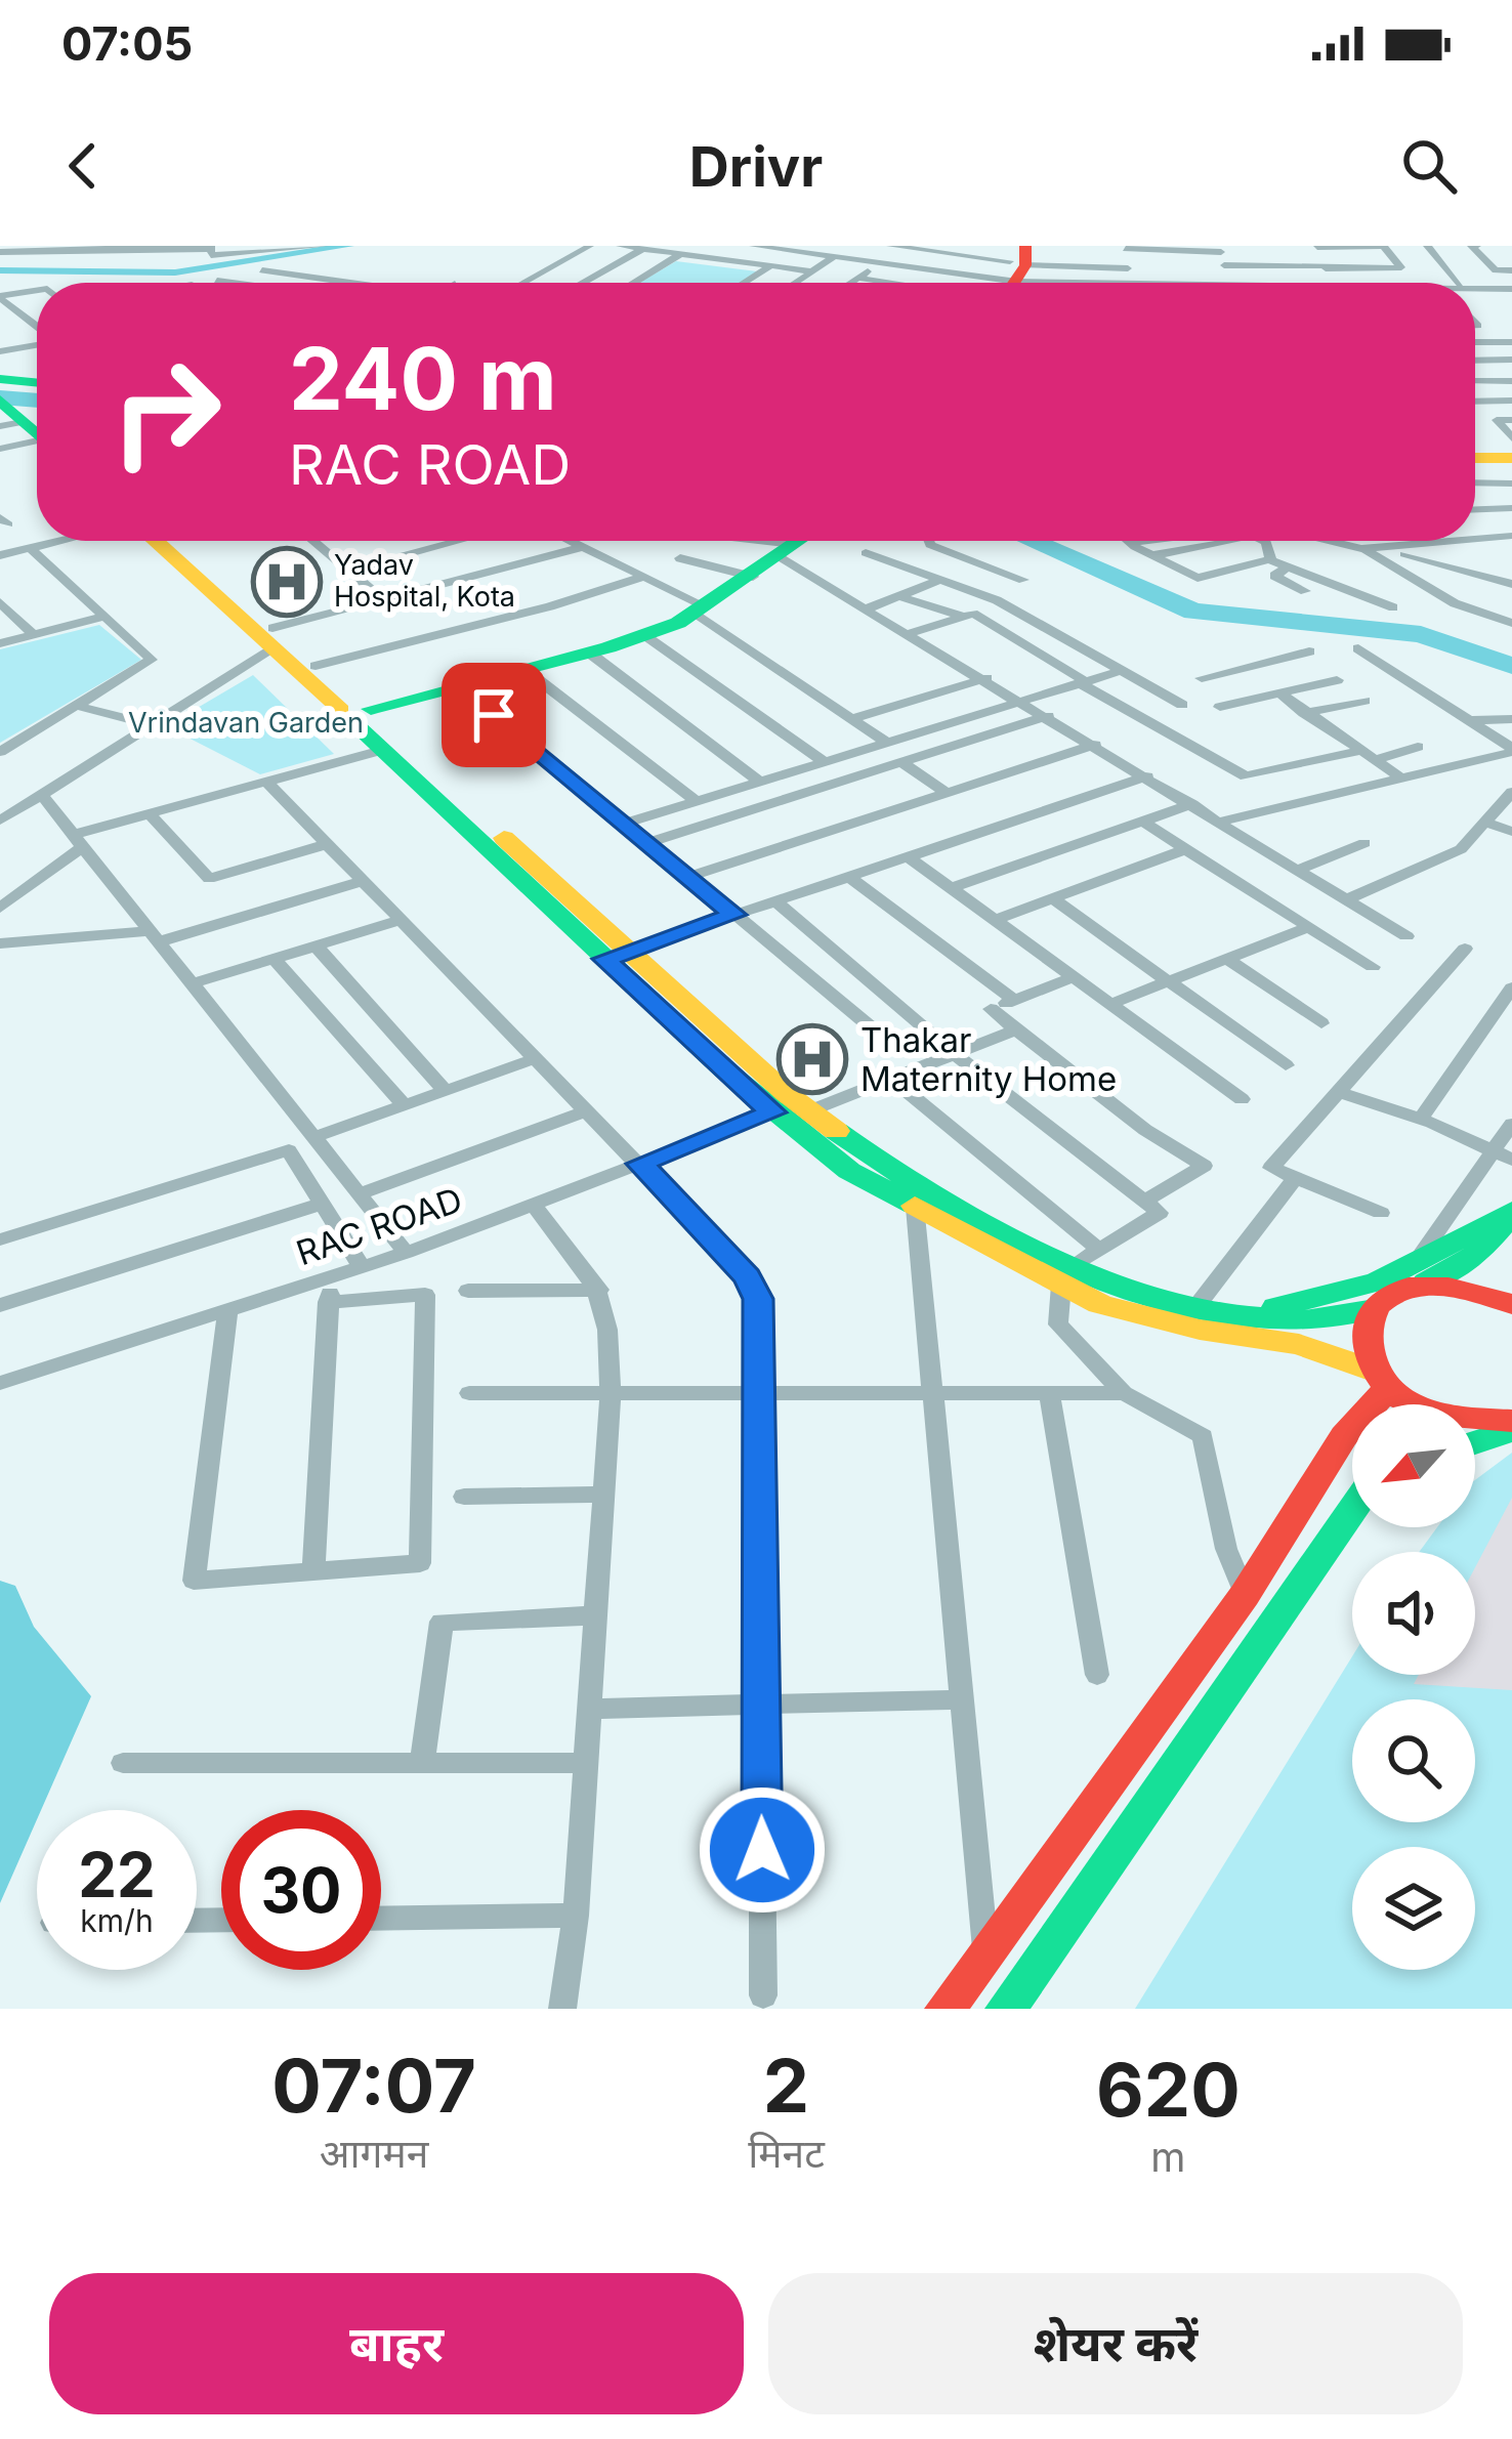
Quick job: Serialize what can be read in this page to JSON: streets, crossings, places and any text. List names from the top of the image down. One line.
{"streets":{"street":["RAC ROAD"]},"parks":["Vrindavan Garden"],"places":{"hospital":["Yadav Hospital, Kota","Thakar Maternity Home"]},"north":"bottom left","page":{"status":"07:05","header":"Drivr","turn":["240 m","RAC ROAD"],"speed":"22 km/h","limit":"30","eta":["07:07","आगमन","2","मिनट","620","m"],"buttons":["बाहर","शेयर करें"]}}
